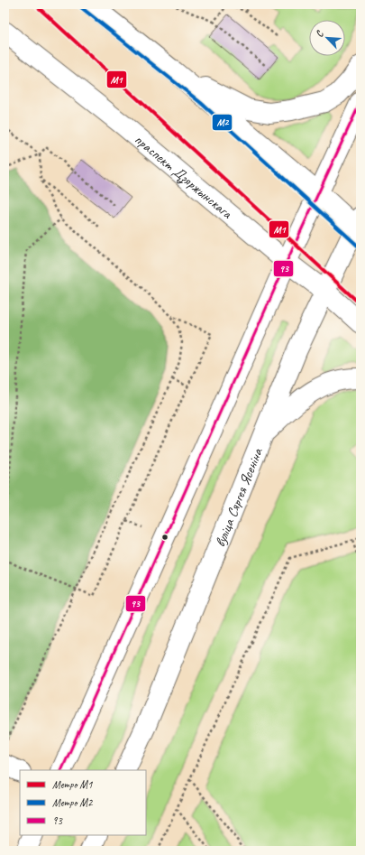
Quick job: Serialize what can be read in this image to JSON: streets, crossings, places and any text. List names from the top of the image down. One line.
{"streets":{"main road":["праспект Дзяржынскага","вуліца Сяргея Ясеніна"]},"crossings":[["праспект Дзяржынскага","вуліца Сяргея Ясеніна"]],"lines":["metro line M1","metro line M2","transit line 93"],"legend":["Метро M1","Метро M2","93"],"north":"top left"}
